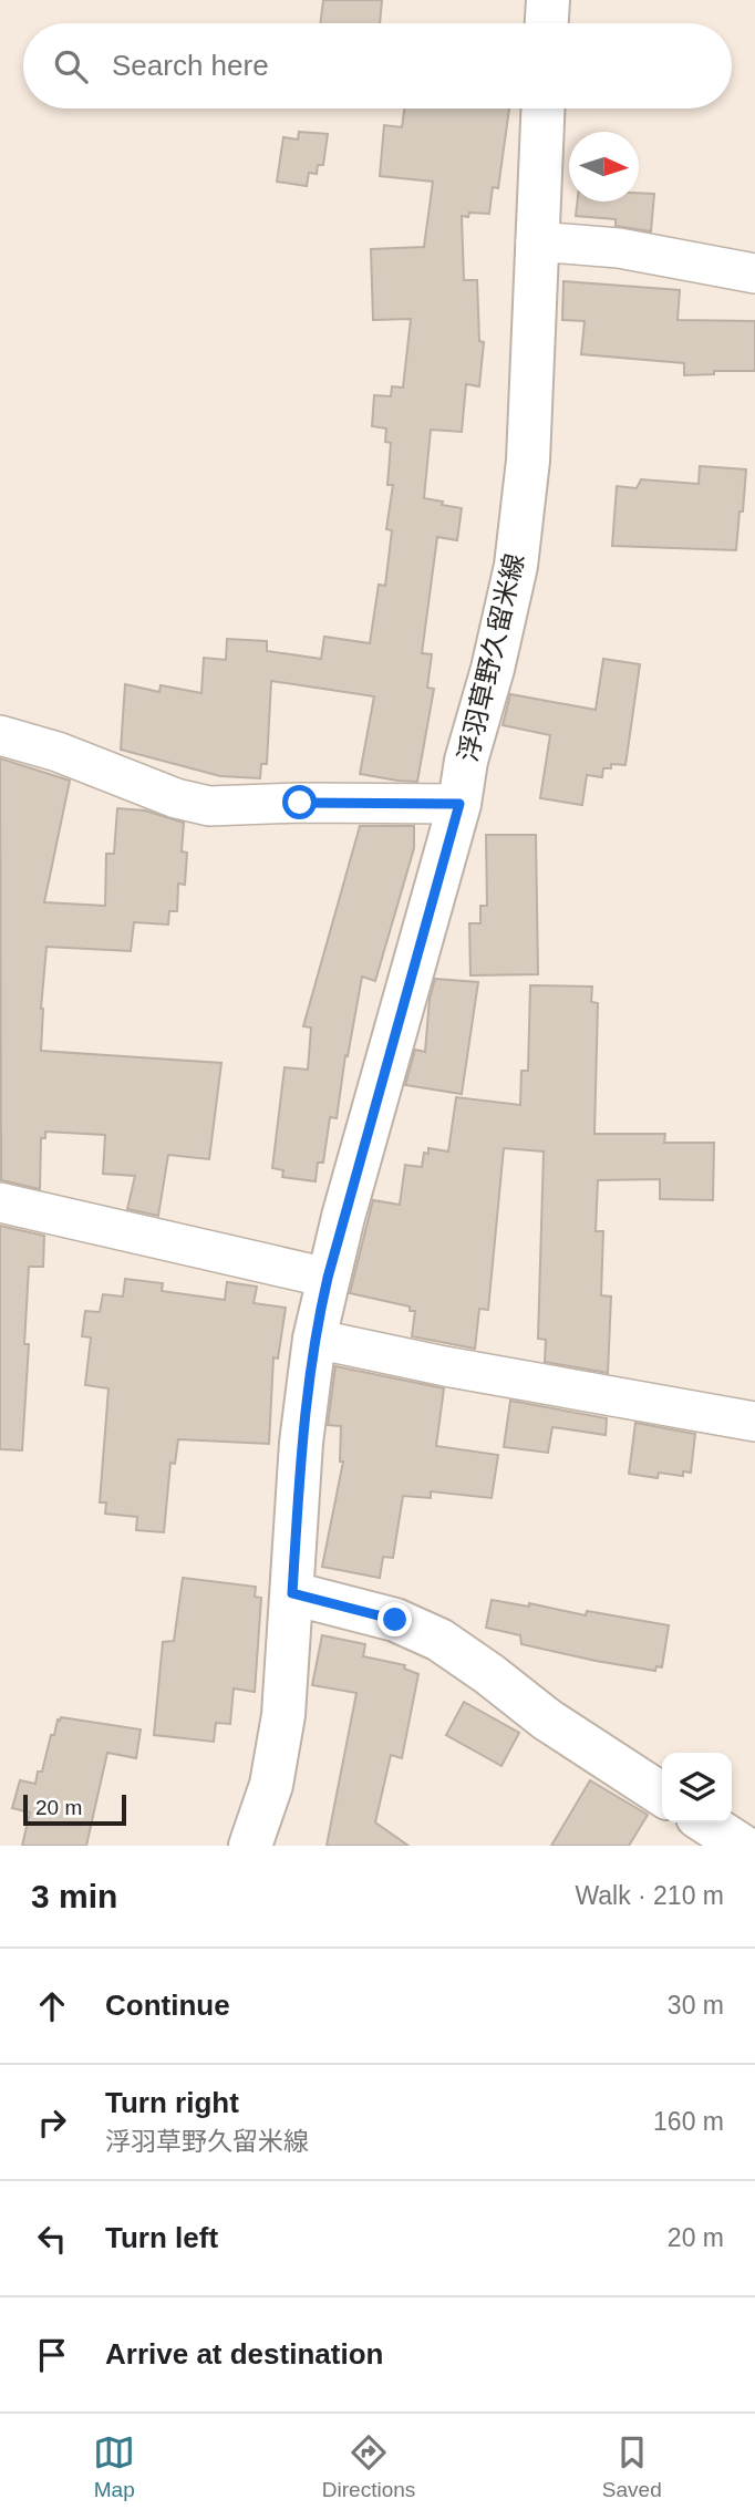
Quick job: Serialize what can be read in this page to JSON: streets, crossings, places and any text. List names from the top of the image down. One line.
{"streets":{"main road":["浮羽草野久留米線"]},"scale_bar":"20 m","north":"right","page":{"search":"Search here","scale":"20 m","heading":["3 min","Walk · 210 m"],"list":[["Continue","30 m"],["Turn right","浮羽草野久留米線","160 m"],["Turn left","20 m"],"Arrive at destination"],"nav":["Map","Directions","Saved"]}}
